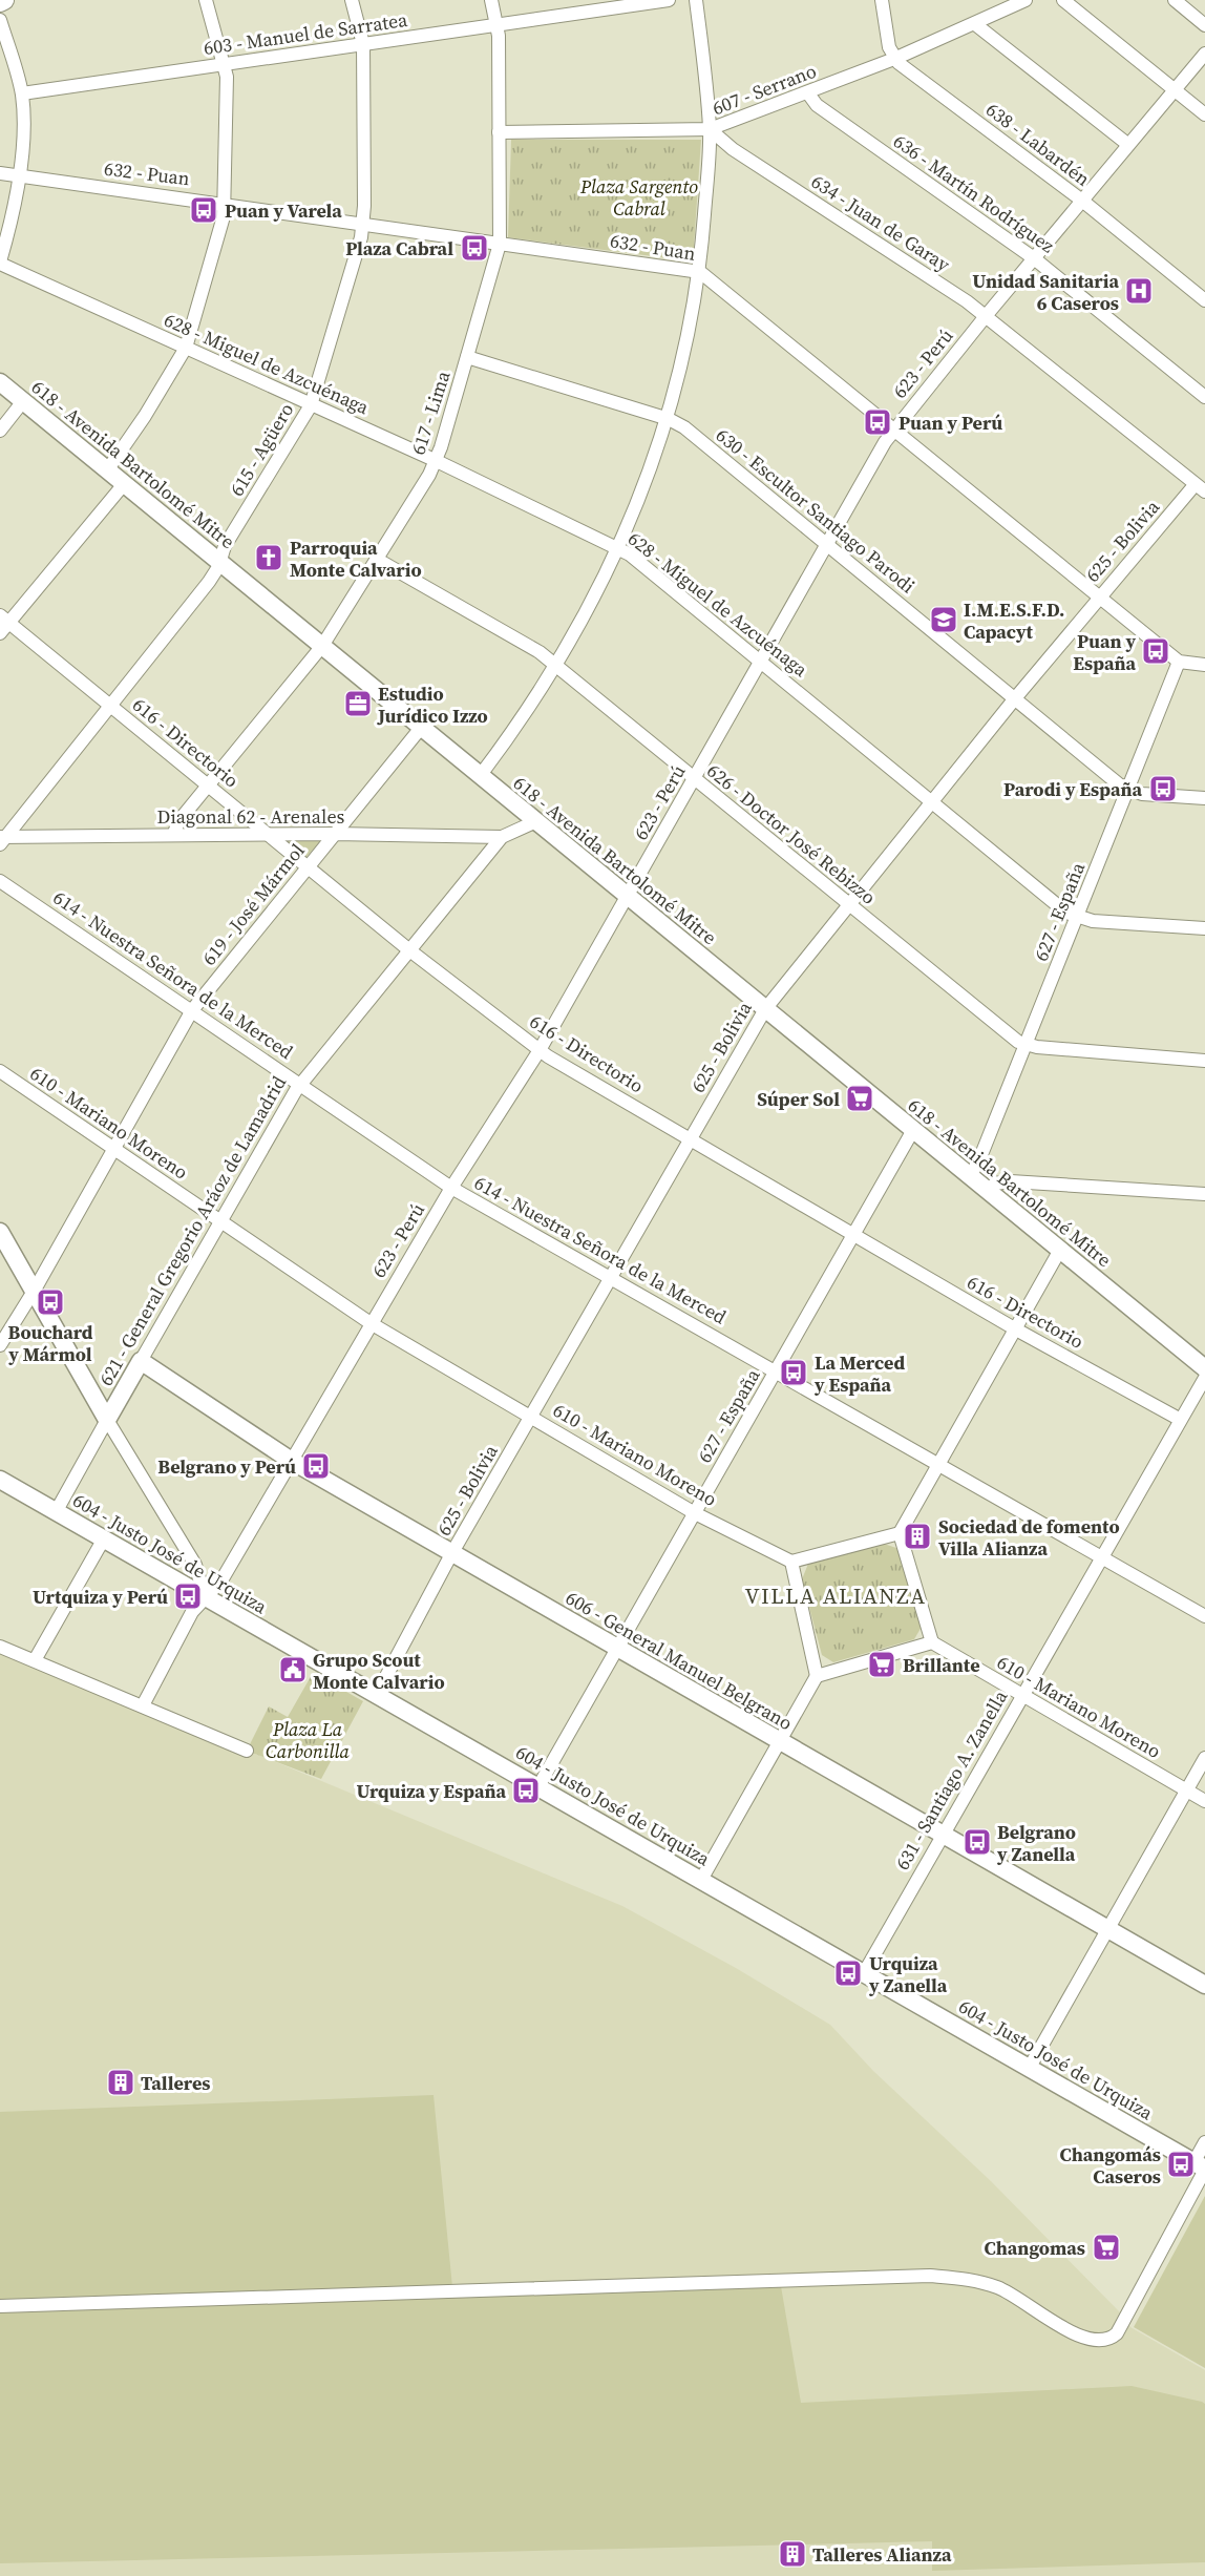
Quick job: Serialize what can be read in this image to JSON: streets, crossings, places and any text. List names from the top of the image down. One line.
{"streets":{"main road":["618 - Avenida Bartolomé Mitre","621 - General Gregorio Aráoz de Lamadrid","604 - Justo José de Urquiza","606 - General Manuel Belgrano"],"street":["603 - Manuel de Sarratea","607 - Serrano","638 - Labardén","632 - Puan","636 - Martín Rodríguez","634 - Juan de Garay","628 - Miguel de Azcuénaga","623 - Perú","617 - Lima","615 - Agüero","630 - Escultor Santiago Parodi","625 - Bolivia","616 - Directorio","Diagonal 62 - Arenales","626 - Doctor José Rebizzo","619 - José Mármol","627 - España","614 - Nuestra Señora de la Merced","610 - Mariano Moreno","631 - Santiago A. Zanella"]},"crossings":[["603 - Manuel de Sarratea","617 - Lima"],["603 - Manuel de Sarratea","615 - Agüero"],["607 - Serrano","638 - Labardén"],["607 - Serrano","636 - Martín Rodríguez"],["607 - Serrano","634 - Juan de Garay"],["607 - Serrano","617 - Lima"],["638 - Labardén","623 - Perú"],["632 - Puan","623 - Perú"],["632 - Puan","617 - Lima"],["632 - Puan","615 - Agüero"],["632 - Puan","625 - Bolivia"],["632 - Puan","627 - España"],["636 - Martín Rodríguez","623 - Perú"],["634 - Juan de Garay","623 - Perú"],["634 - Juan de Garay","625 - Bolivia"],["628 - Miguel de Azcuénaga","623 - Perú"],["628 - Miguel de Azcuénaga","617 - Lima"],["628 - Miguel de Azcuénaga","615 - Agüero"],["628 - Miguel de Azcuénaga","625 - Bolivia"],["628 - Miguel de Azcuénaga","627 - España"],["623 - Perú","618 - Avenida Bartolomé Mitre"],["623 - Perú","630 - Escultor Santiago Parodi"],["623 - Perú","616 - Directorio"],["623 - Perú","626 - Doctor José Rebizzo"],["623 - Perú","614 - Nuestra Señora de la Merced"],["623 - Perú","610 - Mariano Moreno"],["623 - Perú","604 - Justo José de Urquiza"],["623 - Perú","606 - General Manuel Belgrano"],["617 - Lima","618 - Avenida Bartolomé Mitre"],["617 - Lima","630 - Escultor Santiago Parodi"],["617 - Lima","616 - Directorio"],["617 - Lima","Diagonal 62 - Arenales"],["617 - Lima","626 - Doctor José Rebizzo"],["615 - Agüero","618 - Avenida Bartolomé Mitre"],["615 - Agüero","616 - Directorio"],["615 - Agüero","Diagonal 62 - Arenales"],["618 - Avenida Bartolomé Mitre","625 - Bolivia"],["618 - Avenida Bartolomé Mitre","619 - José Mármol"],["618 - Avenida Bartolomé Mitre","627 - España"],["618 - Avenida Bartolomé Mitre","621 - General Gregorio Aráoz de Lamadrid"],["630 - Escultor Santiago Parodi","625 - Bolivia"],["630 - Escultor Santiago Parodi","627 - España"],["625 - Bolivia","616 - Directorio"],["625 - Bolivia","626 - Doctor José Rebizzo"],["625 - Bolivia","614 - Nuestra Señora de la Merced"],["625 - Bolivia","610 - Mariano Moreno"],["625 - Bolivia","604 - Justo José de Urquiza"],["625 - Bolivia","606 - General Manuel Belgrano"],["616 - Directorio","Diagonal 62 - Arenales"],["616 - Directorio","619 - José Mármol"],["616 - Directorio","627 - España"],["616 - Directorio","621 - General Gregorio Aráoz de Lamadrid"],["616 - Directorio","631 - Santiago A. Zanella"],["Diagonal 62 - Arenales","619 - José Mármol"],["Diagonal 62 - Arenales","621 - General Gregorio Aráoz de Lamadrid"],["626 - Doctor José Rebizzo","627 - España"],["619 - José Mármol","614 - Nuestra Señora de la Merced"],["619 - José Mármol","610 - Mariano Moreno"],["627 - España","614 - Nuestra Señora de la Merced"],["627 - España","610 - Mariano Moreno"],["627 - España","604 - Justo José de Urquiza"],["627 - España","606 - General Manuel Belgrano"],["614 - Nuestra Señora de la Merced","621 - General Gregorio Aráoz de Lamadrid"],["614 - Nuestra Señora de la Merced","631 - Santiago A. Zanella"],["610 - Mariano Moreno","621 - General Gregorio Aráoz de Lamadrid"],["610 - Mariano Moreno","631 - Santiago A. Zanella"],["621 - General Gregorio Aráoz de Lamadrid","604 - Justo José de Urquiza"],["621 - General Gregorio Aráoz de Lamadrid","606 - General Manuel Belgrano"],["604 - Justo José de Urquiza","631 - Santiago A. Zanella"],["606 - General Manuel Belgrano","631 - Santiago A. Zanella"]],"districts":["VILLA ALIANZA"],"parks":["Plaza Sargento Cabral","Plaza La Carbonilla"],"places":{"bus stop":["Puan y Varela","Plaza Cabral","Puan y Perú","Puan y España","Parodi y España","Bouchard y Mármol","La Merced y España","Belgrano y Perú","Urtquiza y Perú","Urquiza y España","Belgrano y Zanella","Urquiza y Zanella","Changomás Caseros"],"hospital":["Unidad Sanitaria 6 Caseros"],"church":["Parroquia Monte Calvario"],"school or university":["I.M.E.S.F.D. Capacyt"],"office":["Estudio Jurídico Izzo"],"supermarket":["Súper Sol","Brillante","Changomas"],"building":["Sociedad de fomento Villa Alianza","Talleres","Talleres Alianza"],"public building":["Grupo Scout Monte Calvario"]}}
